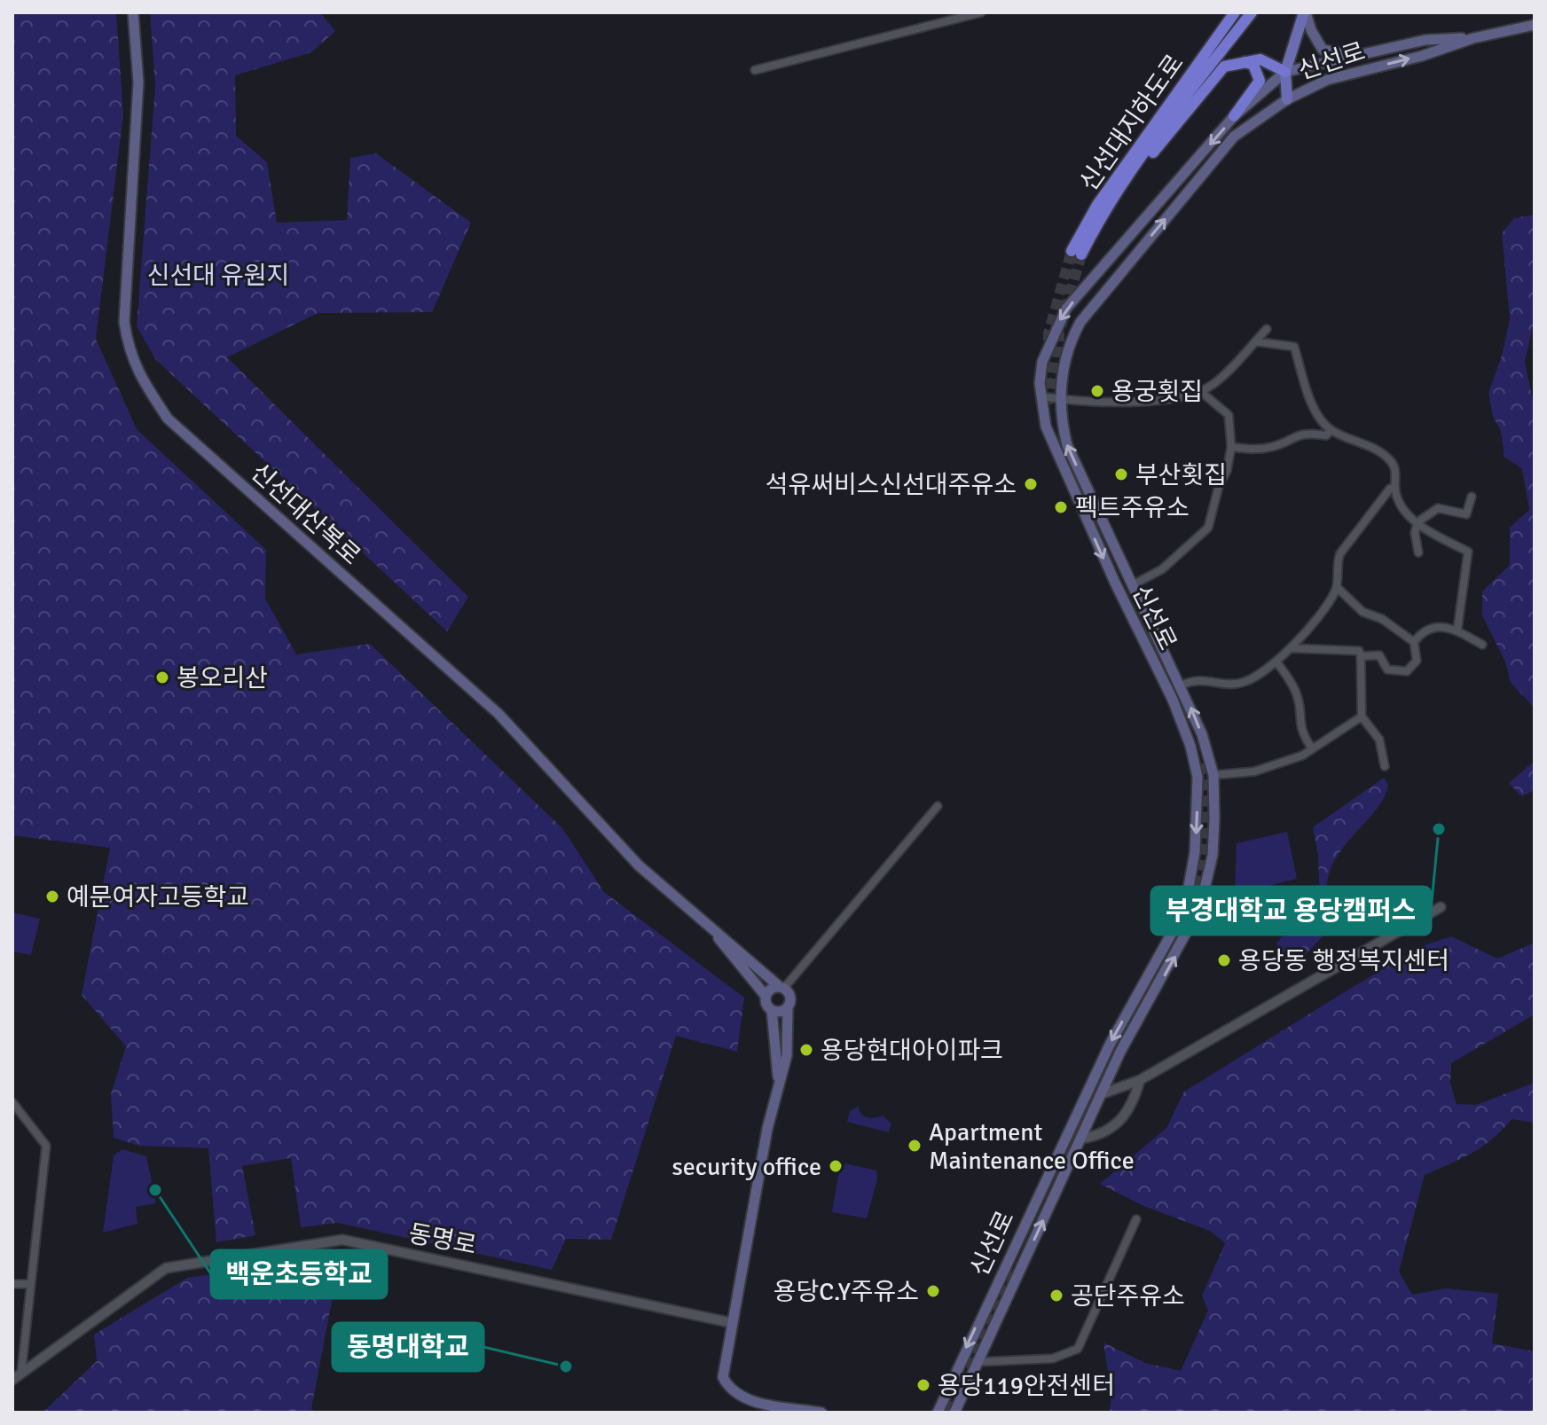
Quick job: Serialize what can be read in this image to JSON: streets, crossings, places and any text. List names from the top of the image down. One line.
{"streets":{"highway":["신선대지하도로"],"main road":["신선로","신선대산복로"],"street":["동명로"]},"crossings":[["신선대산복로","동명로"]],"parks":["신선대 유원지"],"places":["용궁횟집","부산횟집","석유써비스신선대주유소","펙트주유소","봉오리산","부경대학교 용당캠퍼스","예문여자고등학교","용당동 행정복지센터","용당현대아이파크","Apartment Maintenance Office","security office","백운초등학교","용당C.Y주유소","공단주유소","동명대학교","용당119안전센터"]}
